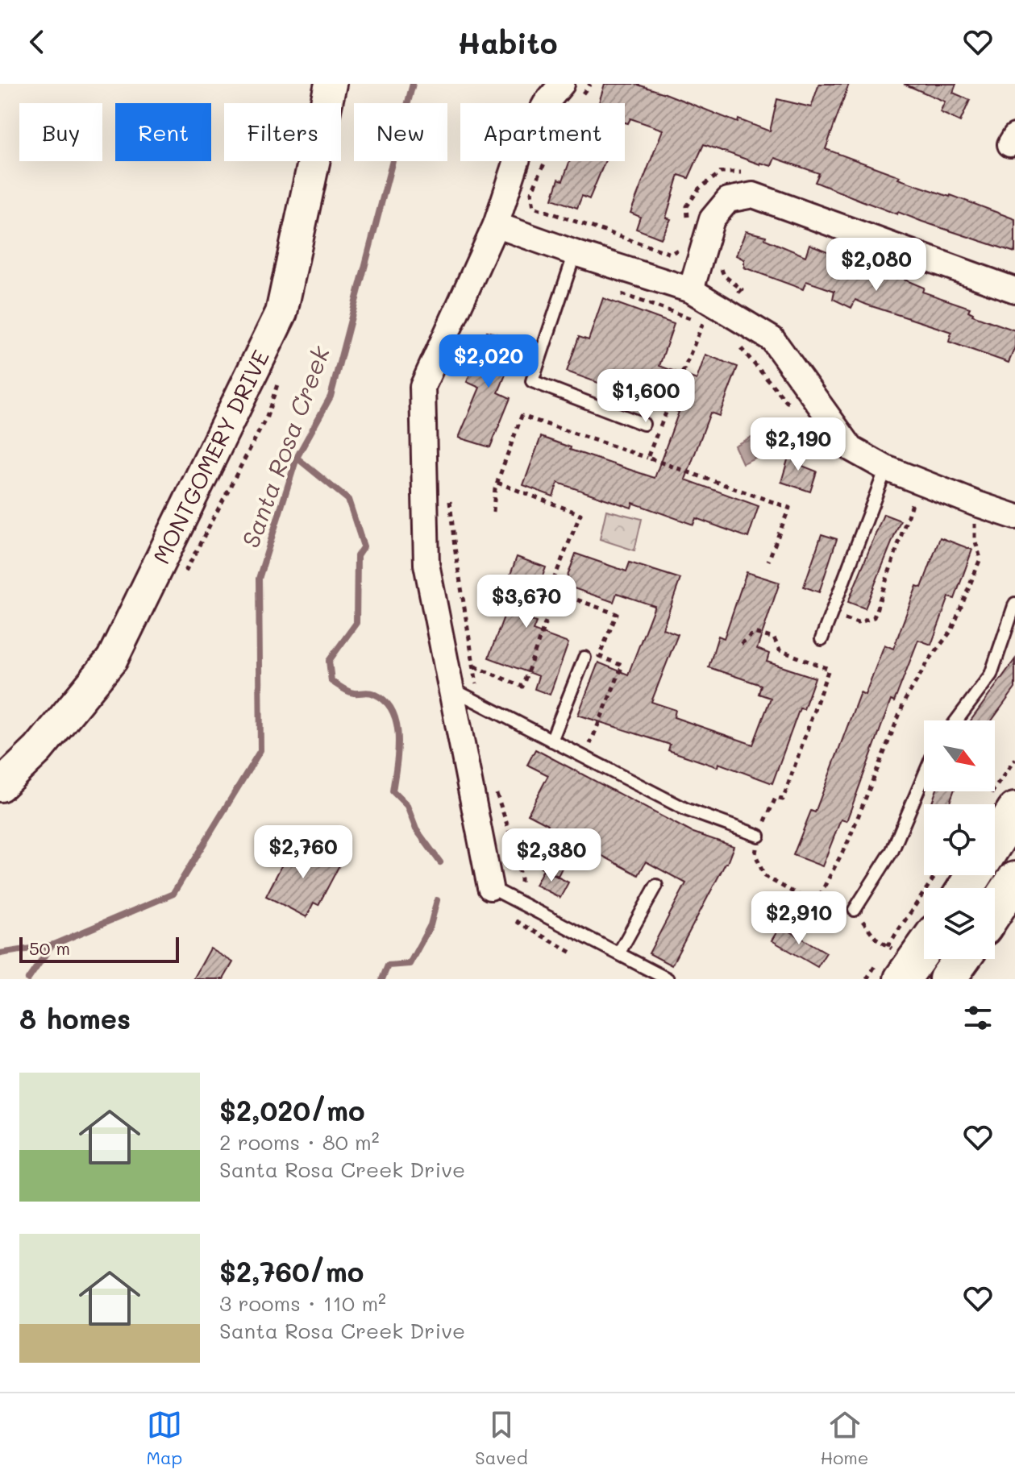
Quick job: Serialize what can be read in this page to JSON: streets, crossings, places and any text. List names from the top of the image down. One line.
{"streets":{"street":["MONTGOMERY DRIVE"]},"water":["Santa Rosa Creek"],"scale_bar":"50 m","north":"bottom right","page":{"header":"Habito","chip":["Buy","Rent","Filters","New","Apartment"],"price":["$2,080","$2,020","$1,600","$2,190","$3,670","$2,760","$2,380","$2,910"],"scale":"50 m","heading":"8 homes","list":[{"name":"$2,020/mo","note":"2 rooms · 80 m² · Santa Rosa Creek Drive"},{"name":"$2,760/mo","note":"3 rooms · 110 m² · Santa Rosa Creek Drive"}],"tabs":["Map","Saved","Home"]}}
